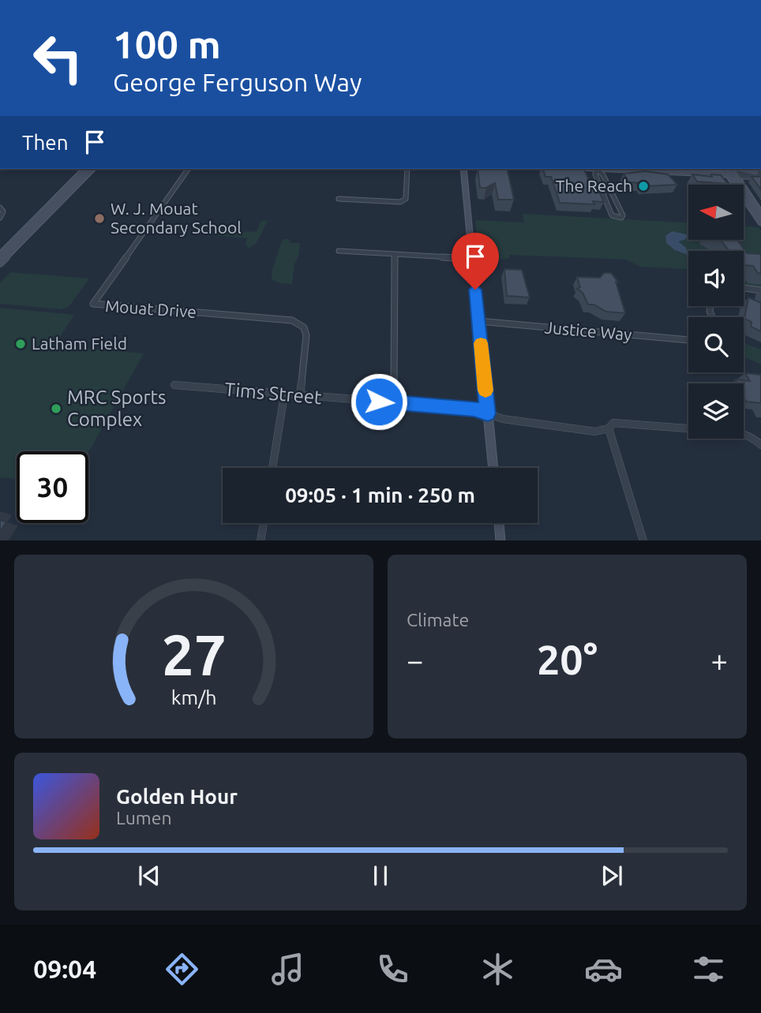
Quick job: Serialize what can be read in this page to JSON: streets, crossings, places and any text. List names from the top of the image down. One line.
{"streets":{"street":["Mouat Drive","Justice Way","Tims Street"]},"crossings":[["Mouat Drive","Tims Street"]],"places":["The Reach","W. J. Mouat Secondary School","Latham Field","MRC Sports Complex"],"north":"left","page":{"turn":["100 m","George Ferguson Way"],"then":"Then","limit":"30","trip":"09:05 · 1 min · 250 m","tile":"Climate","heat":["−","20°","+"],"song":["Golden Hour","Lumen"],"tabs":"09:04","gauge":["27","km/h"]}}
